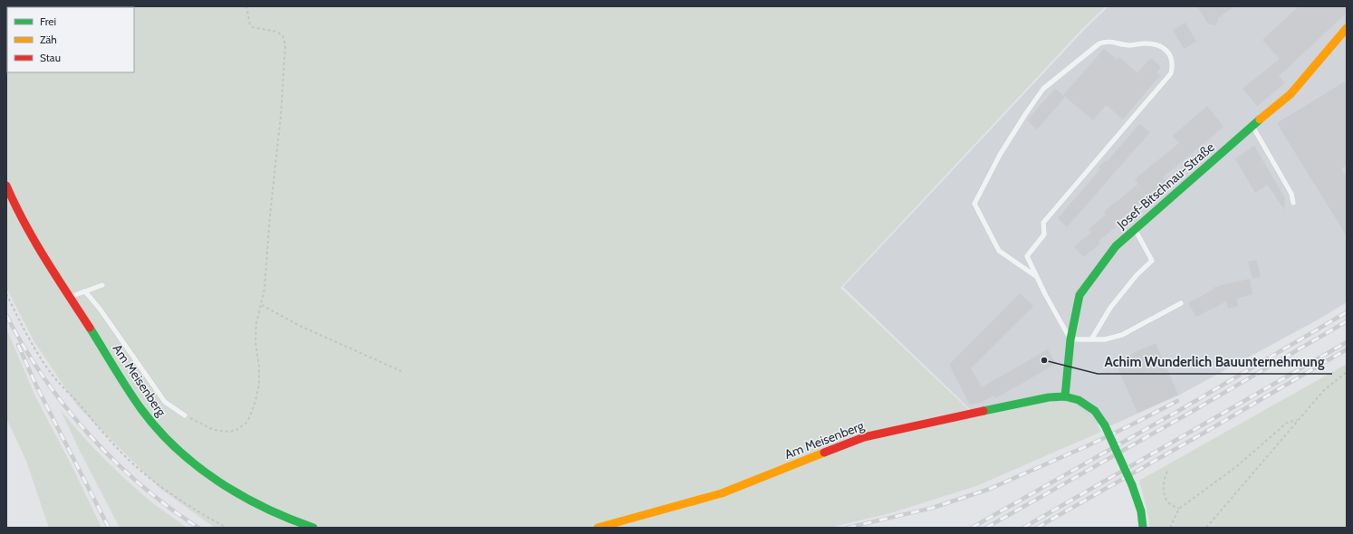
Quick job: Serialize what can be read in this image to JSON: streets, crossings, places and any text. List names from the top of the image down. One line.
{"streets":{"street":["Josef-Bitschnau-Straße","Am Meisenberg"]},"crossings":[["Josef-Bitschnau-Straße","Am Meisenberg"]],"places":["Achim Wunderlich Bauunternehmung"],"legend":["Frei","Zäh","Stau"]}
